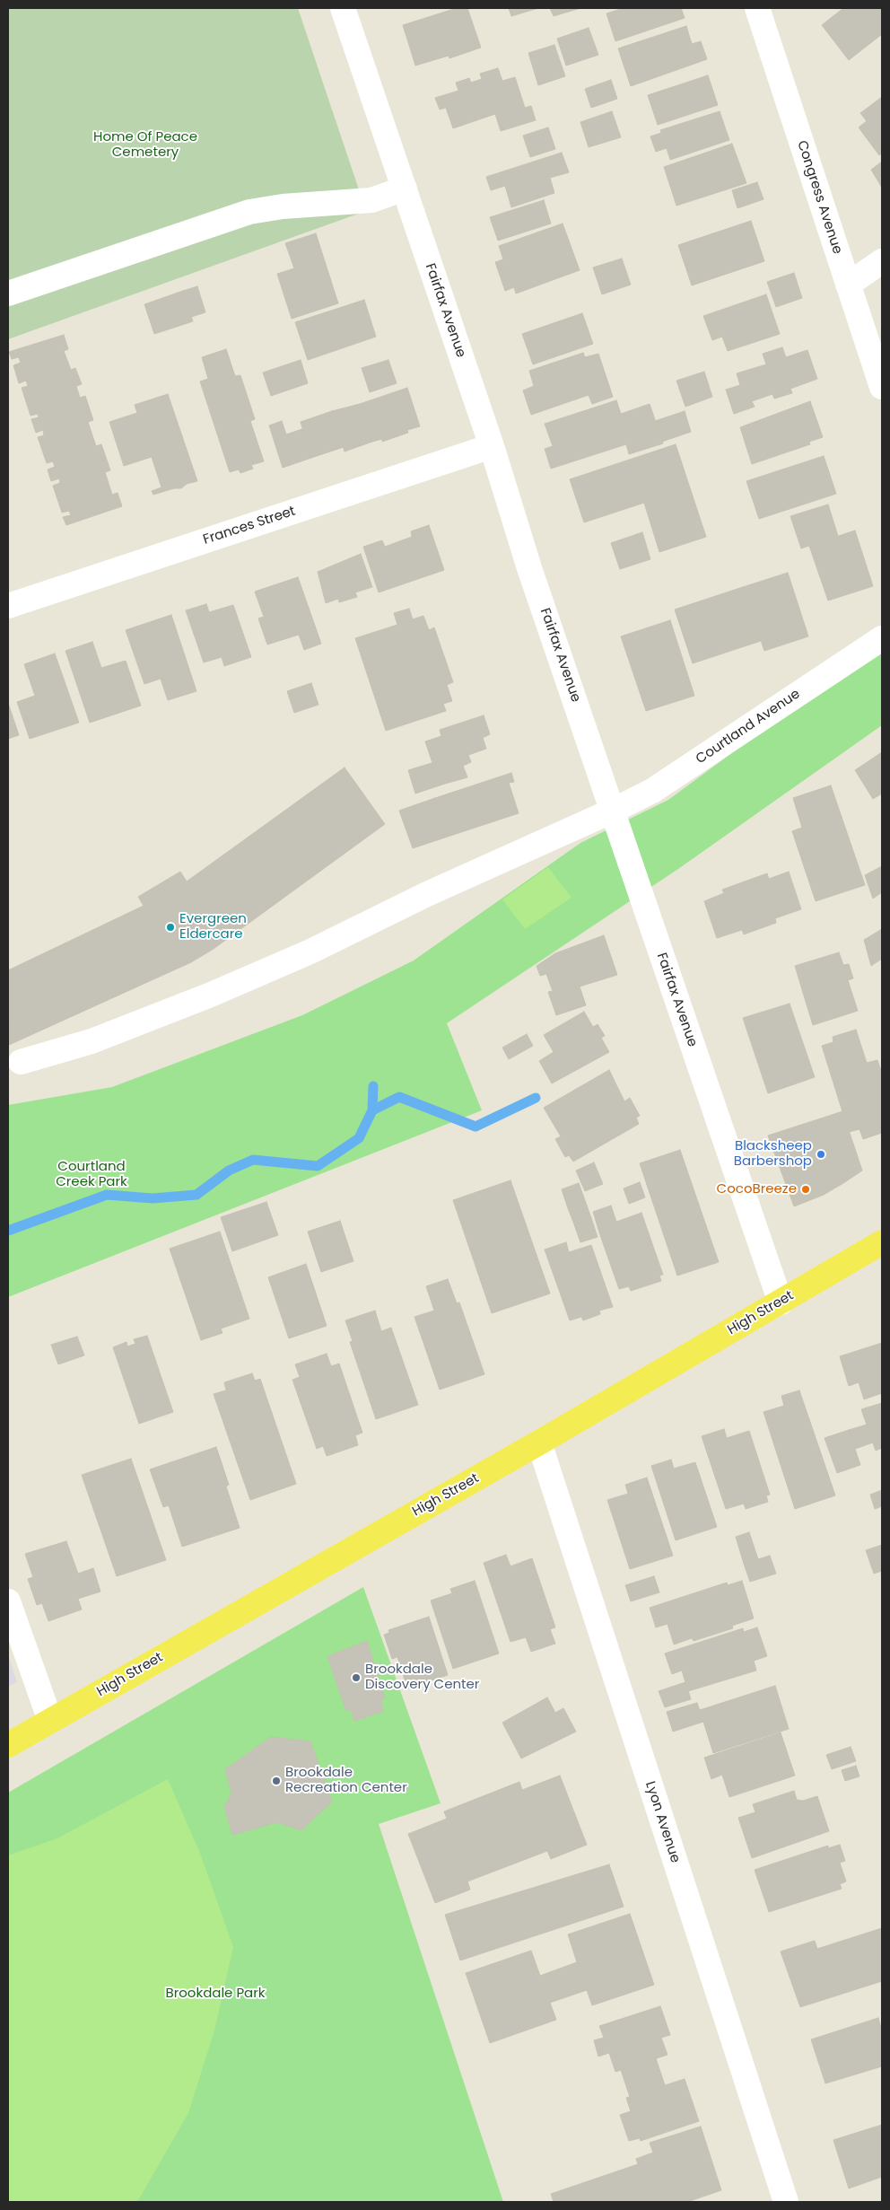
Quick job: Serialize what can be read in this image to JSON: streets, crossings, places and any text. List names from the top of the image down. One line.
{"streets":{"main road":["High Street"],"street":["Congress Avenue","Fairfax Avenue","Frances Street","Courtland Avenue","Lyon Avenue"]},"crossings":[["Fairfax Avenue","Frances Street"],["Fairfax Avenue","Courtland Avenue"],["Fairfax Avenue","High Street"],["High Street","Lyon Avenue"]],"parks":["Home Of Peace Cemetery","Courtland Creek Park","Brookdale Park"],"places":["Evergreen Eldercare","Blacksheep Barbershop","CocoBreeze","Brookdale Discovery Center","Brookdale Recreation Center"]}
